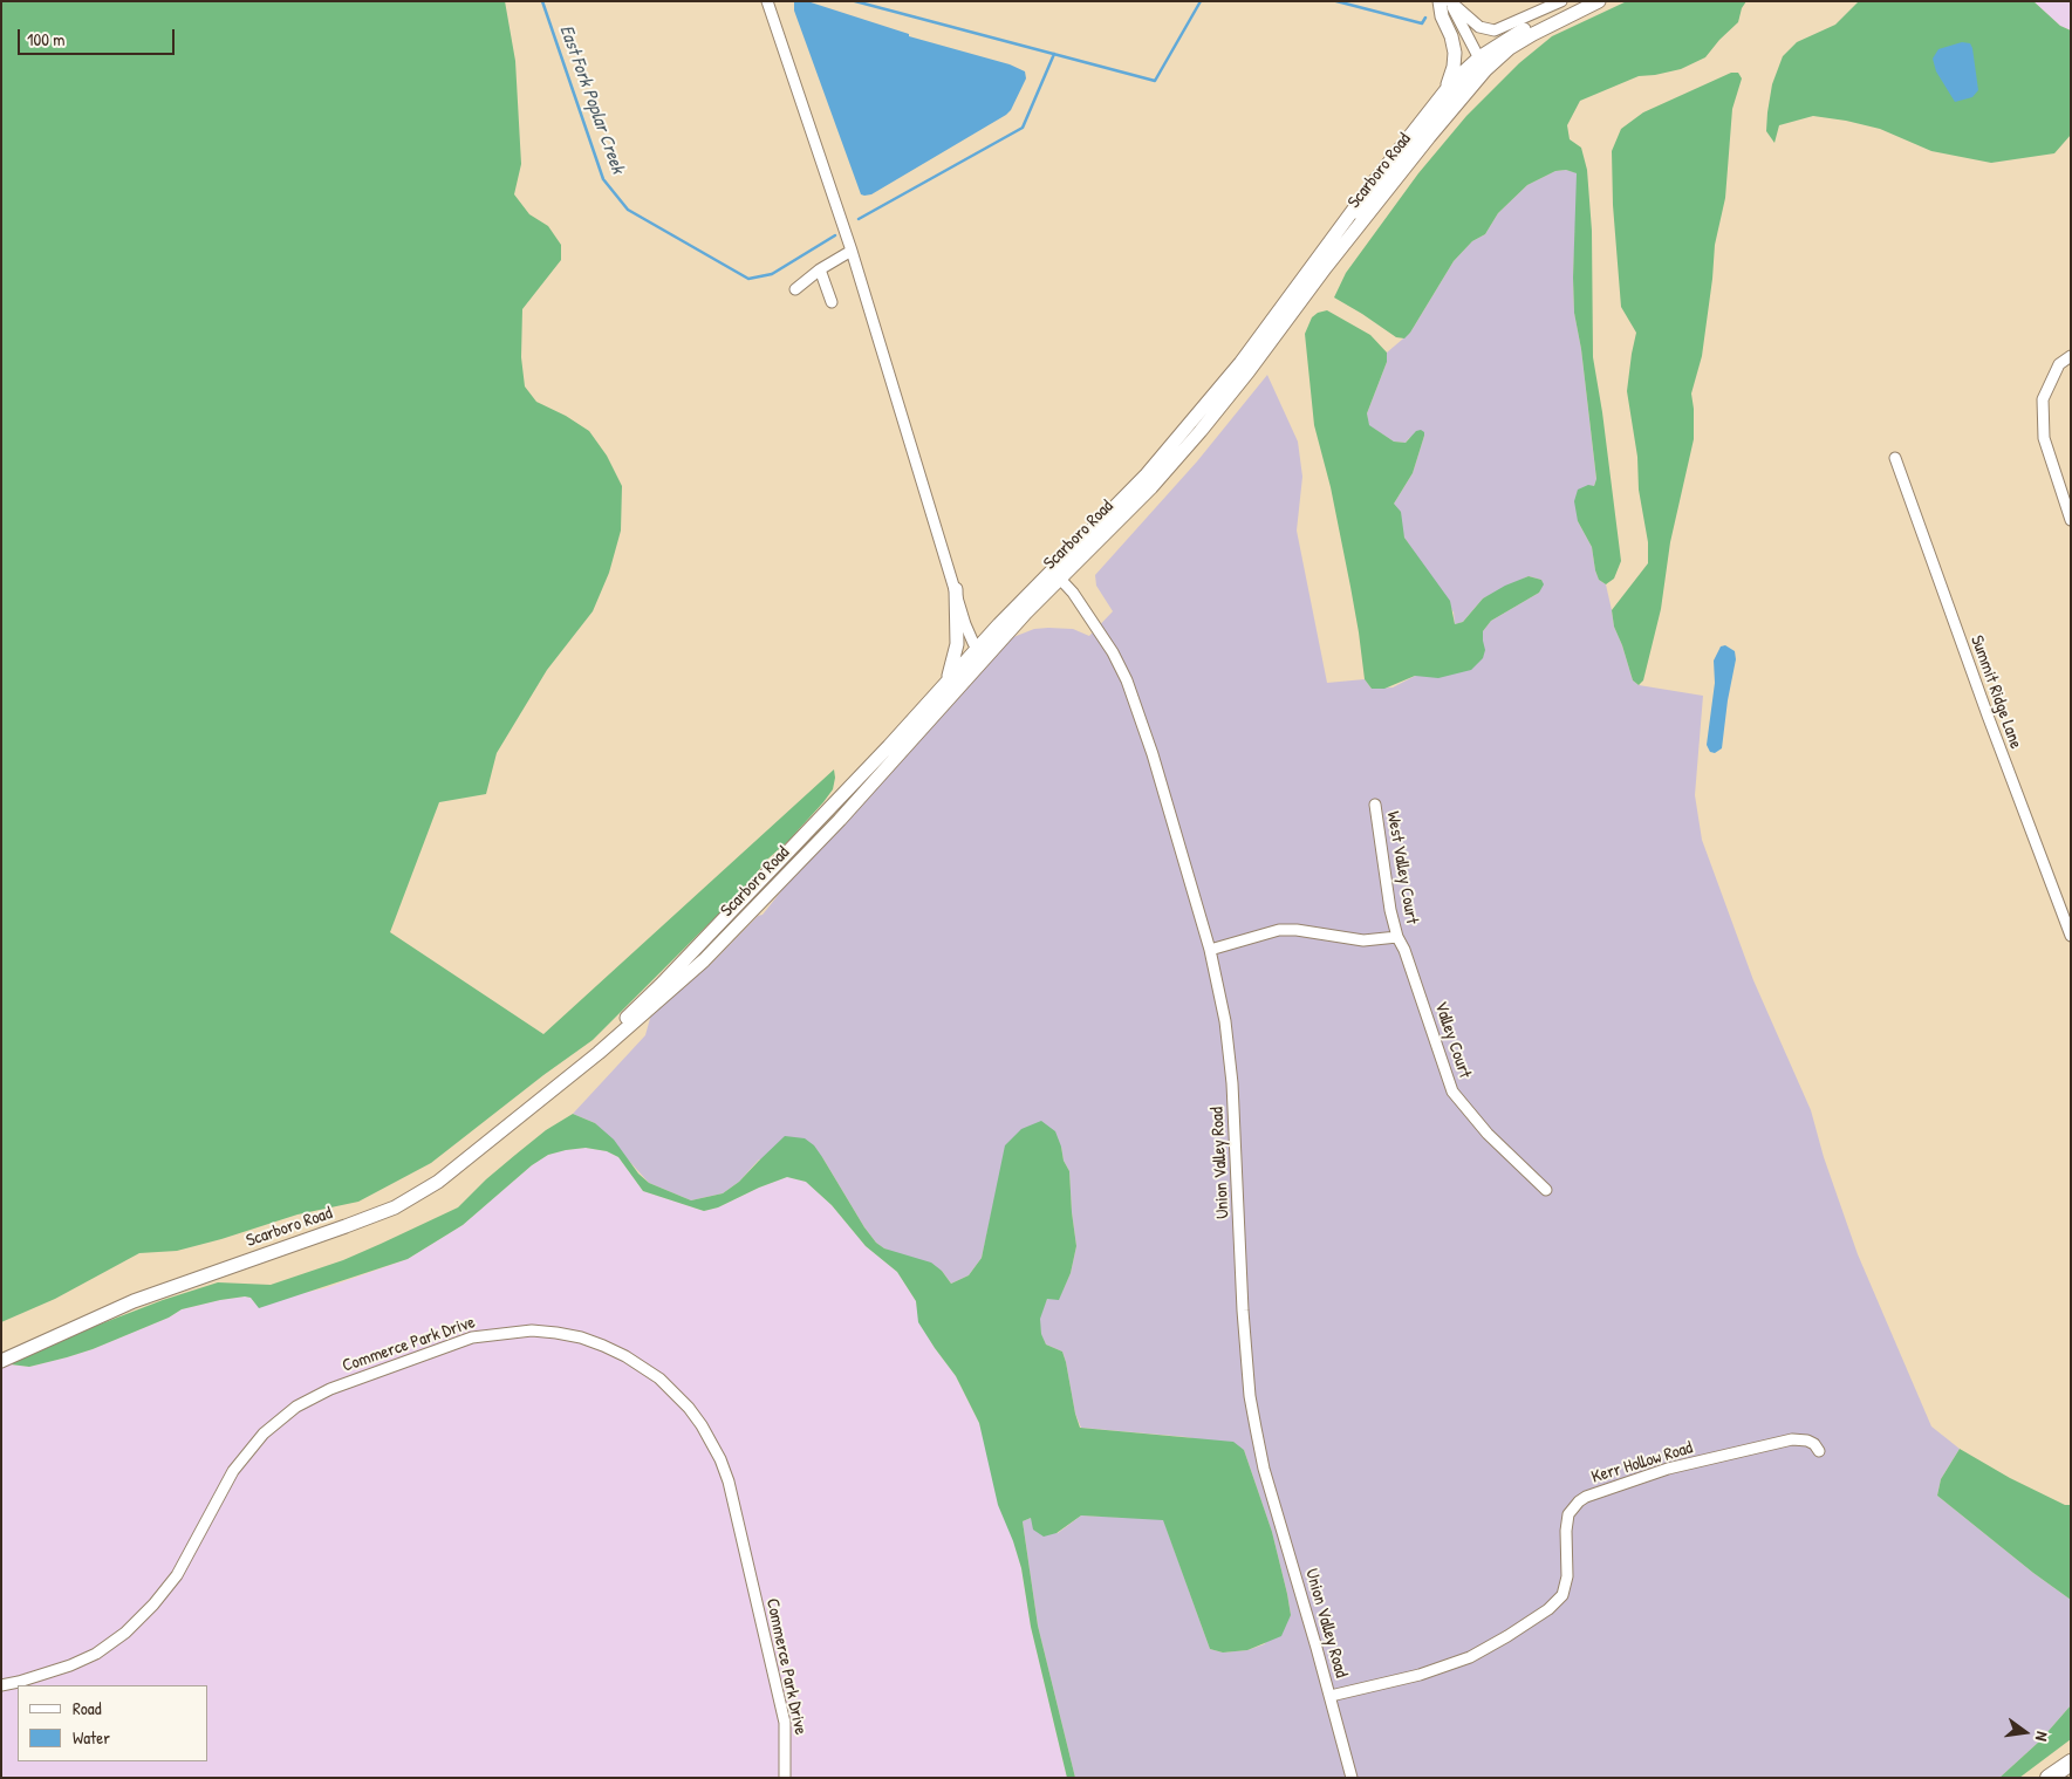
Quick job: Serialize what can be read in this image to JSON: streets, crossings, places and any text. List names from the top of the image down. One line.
{"streets":{"main road":["Scarboro Road"],"street":["Summit Ridge Lane","West Valley Court","Valley Court","Union Valley Road","Commerce Park Drive","Kerr Hollow Road"]},"crossings":[["Scarboro Road","Union Valley Road"],["West Valley Court","Valley Court"],["Union Valley Road","Kerr Hollow Road"]],"water":["East Fork Poplar Creek"],"legend":["Road","Water"],"scale_bar":"100 m","north":"right"}
